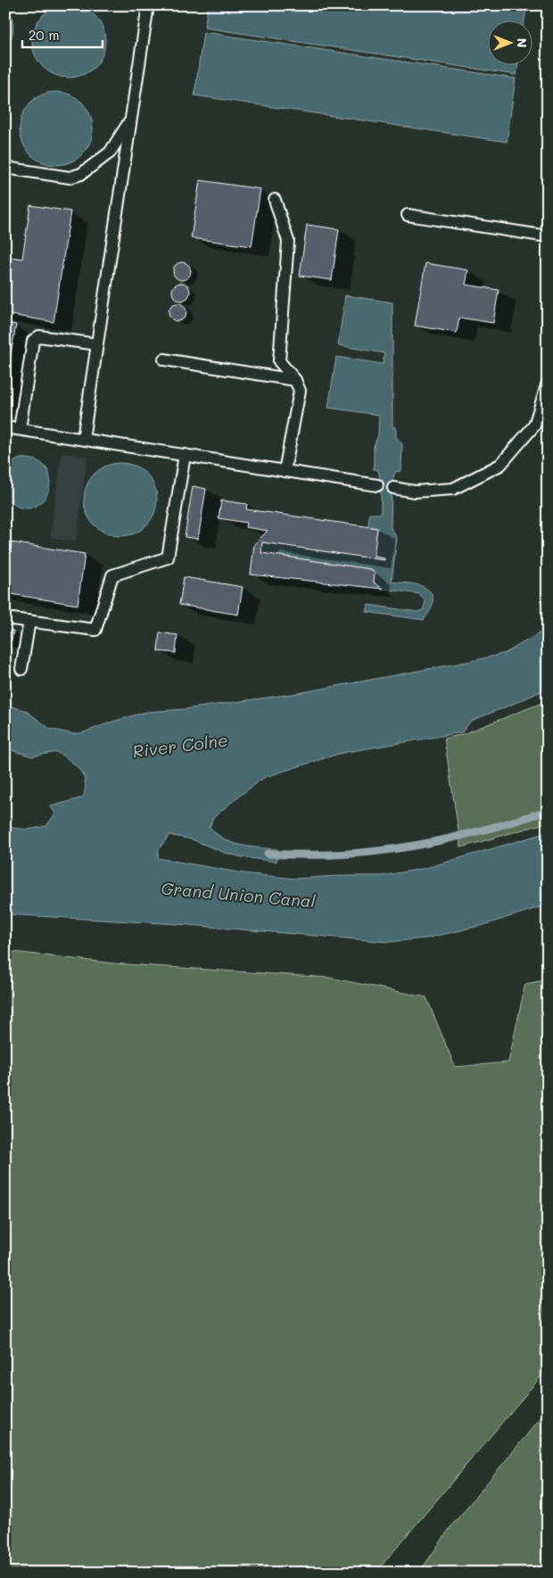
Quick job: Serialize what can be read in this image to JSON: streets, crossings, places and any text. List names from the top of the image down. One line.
{"water":["River Colne","Grand Union Canal"],"scale_bar":"20 m","north":"right"}
